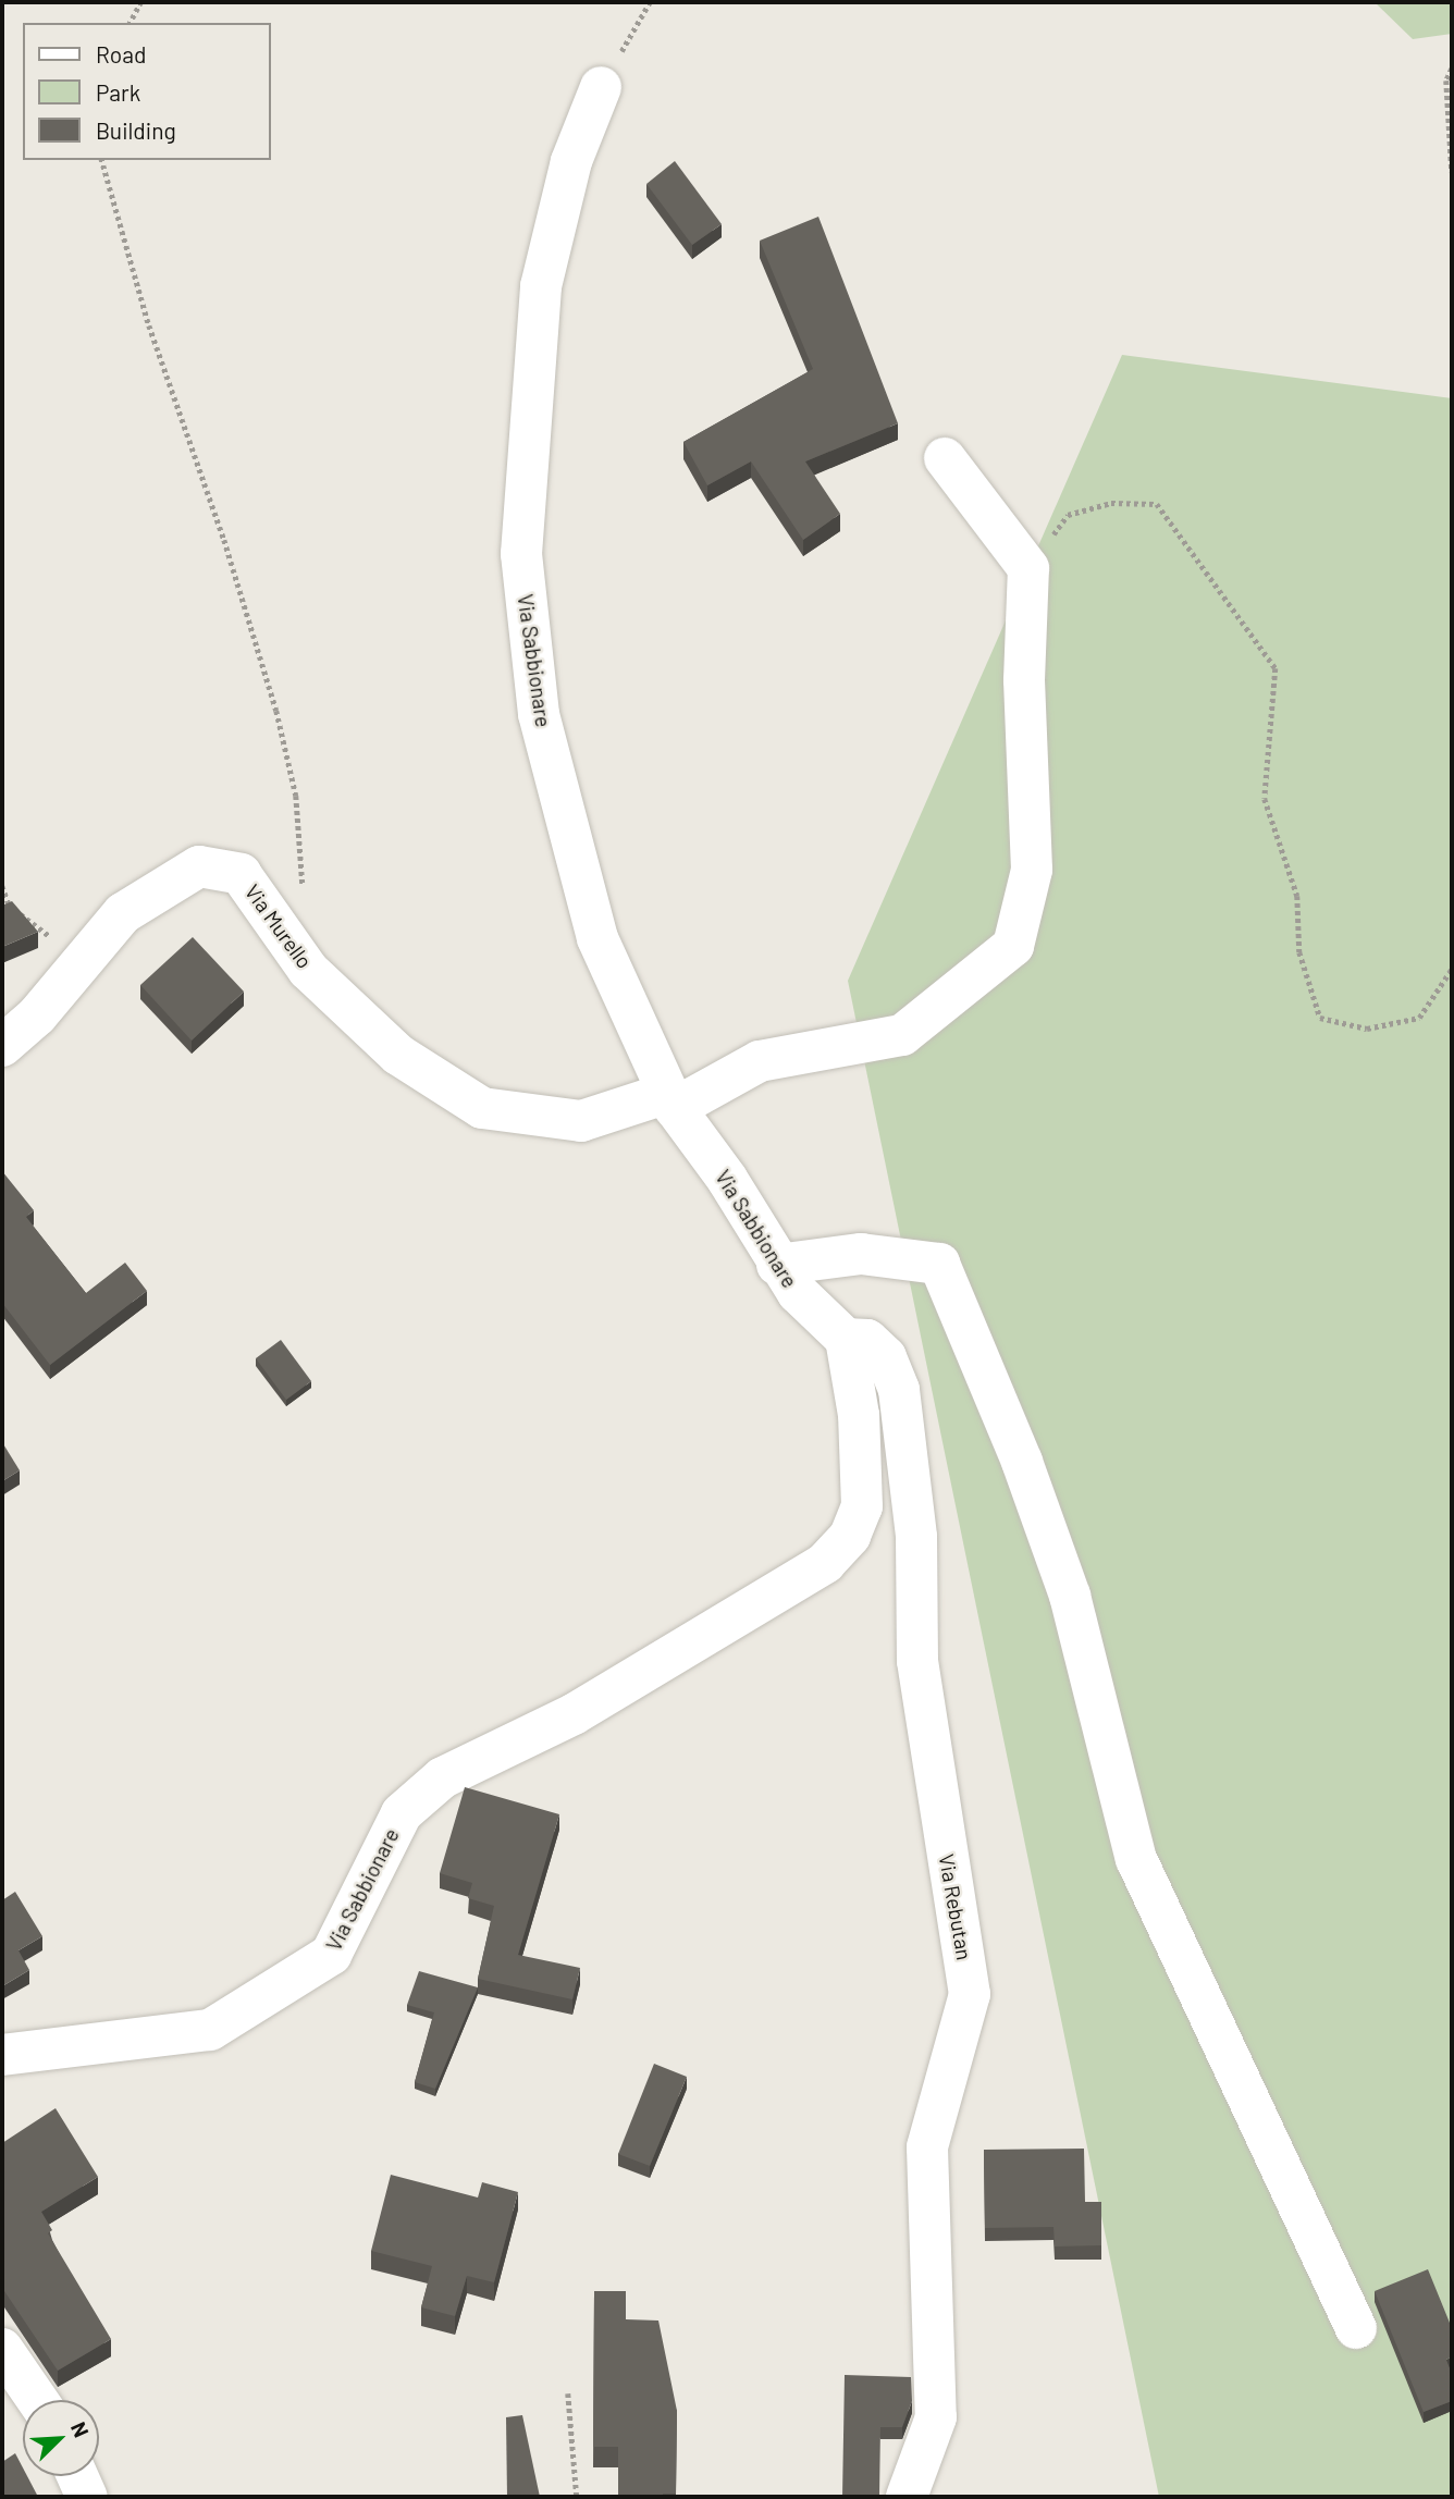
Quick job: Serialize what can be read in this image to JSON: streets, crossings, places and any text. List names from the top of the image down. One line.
{"streets":{"street":["Via Sabbionare","Via Murello","Via Rebutan"]},"crossings":[["Via Sabbionare","Via Murello"],["Via Sabbionare","Via Rebutan"]],"legend":["Road","Park","Building"],"north":"top right"}
